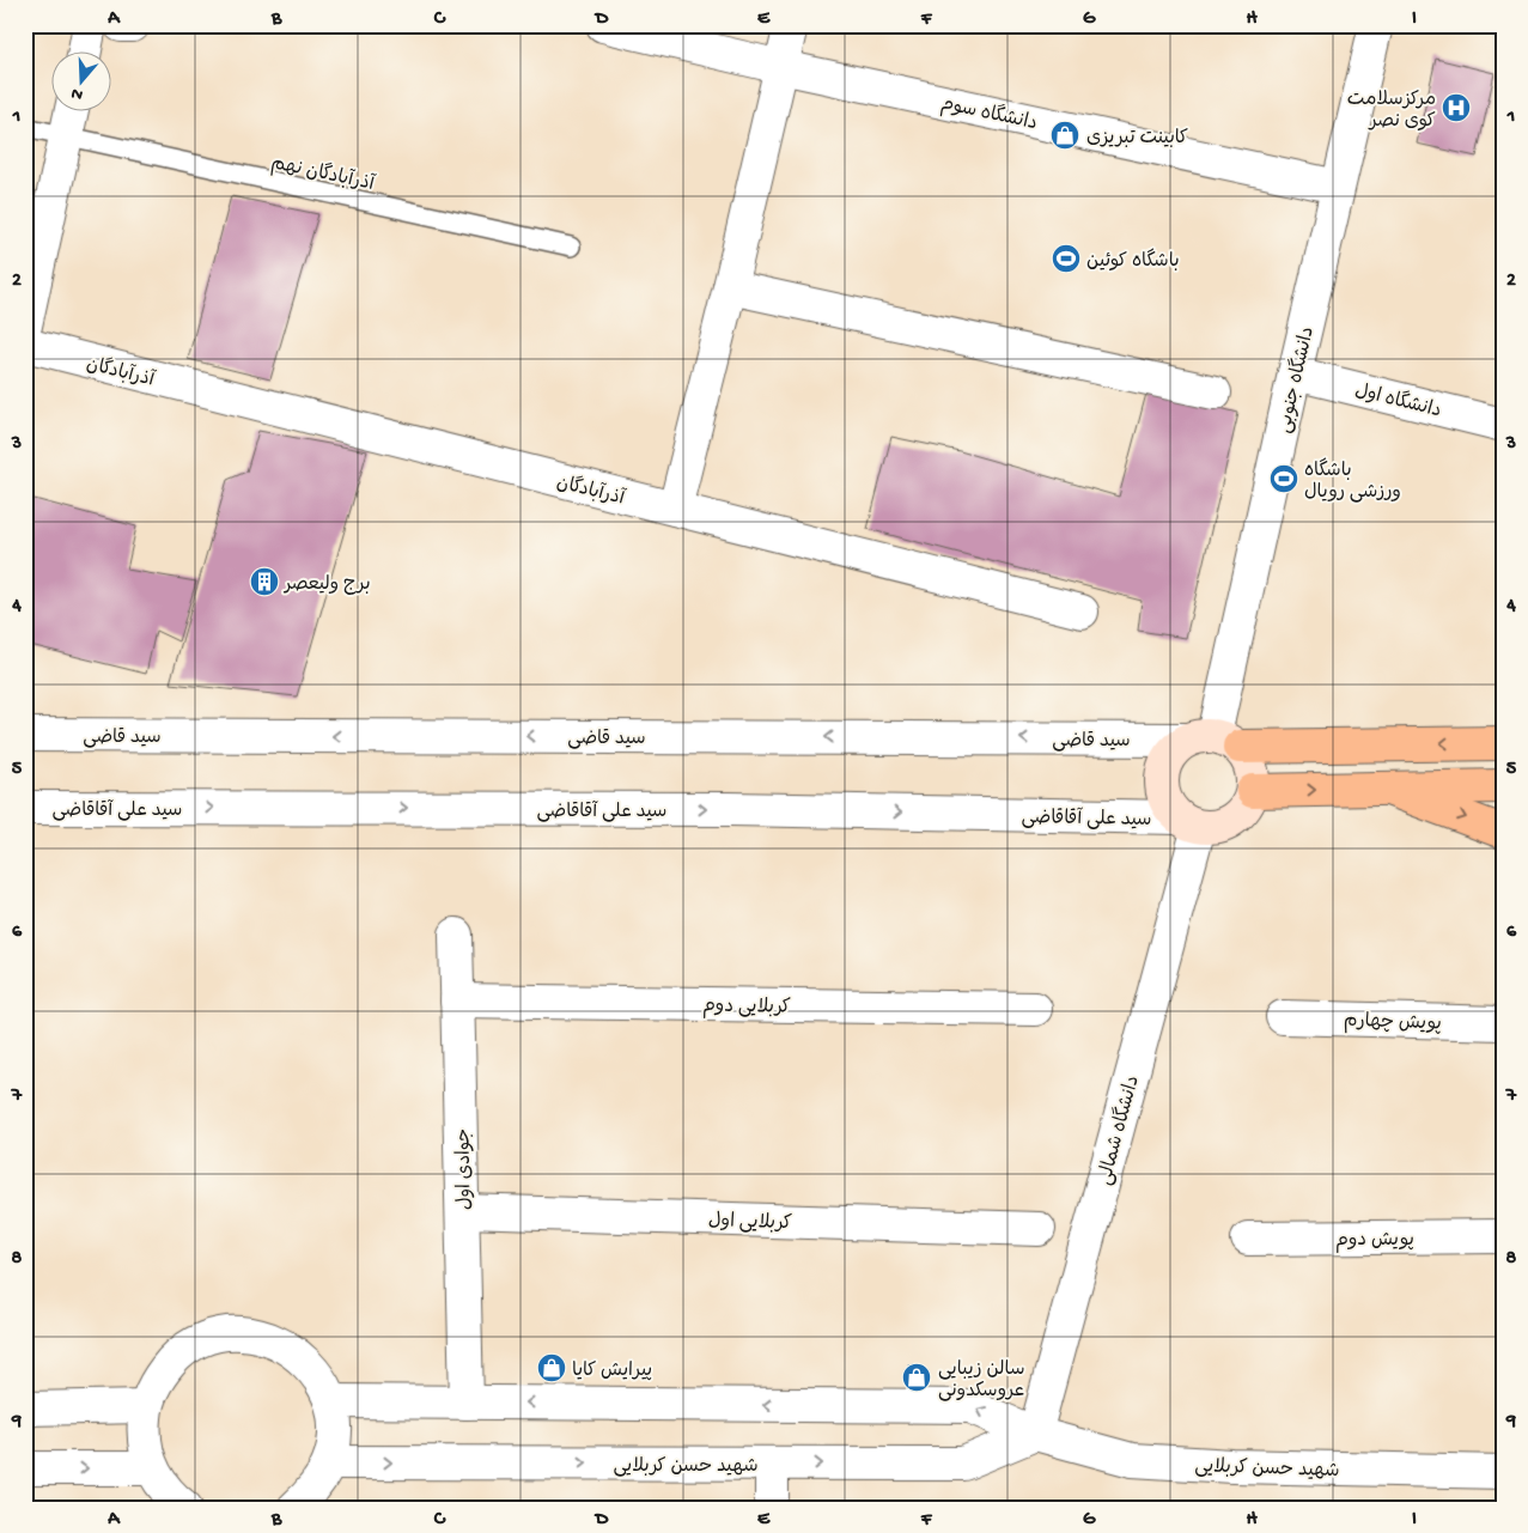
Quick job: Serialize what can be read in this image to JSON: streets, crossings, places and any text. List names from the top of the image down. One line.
{"streets":{"street":["دانشگاه سوم","آذرآبادگان","دانشگاه جنوبی","دانشگاه اول","سید قاضی","سید علی آقاقاضی","کربلایی دوم","پویش چهارم","دانشگاه شمالی","جوادی اول","کربلایی اول","پویش دوم","شهید حسن کربلایی"],"lane":["آذرآبادگان نهم"]},"crossings":[["دانشگاه سوم","دانشگاه جنوبی"],["دانشگاه جنوبی","دانشگاه اول"],["دانشگاه جنوبی","سید قاضی"],["دانشگاه جنوبی","سید علی آقاقاضی"],["دانشگاه جنوبی","دانشگاه شمالی"],["سید قاضی","سید علی آقاقاضی"],["سید قاضی","دانشگاه شمالی"],["سید علی آقاقاضی","دانشگاه شمالی"],["کربلایی دوم","جوادی اول"],["دانشگاه شمالی","شهید حسن کربلایی"],["جوادی اول","کربلایی اول"],["جوادی اول","شهید حسن کربلایی"]],"one_way":["سید قاضی","سید علی آقاقاضی"],"places":{"hospital":["مرکزسلامت کوی نصر"],"shop":["کابینت تبریزی","پیرایش کایا","سالن زیبایی عروسکدونی"],"sports":["باشگاه کوئین","باشگاه ورزشی رویال"],"building":["برج ولیعصر"]},"north":"bottom","grid":{"columns":["A","B","C","D","E","F","G","H","I"],"rows":["1","2","3","4","5","6","7","8","9"]}}
